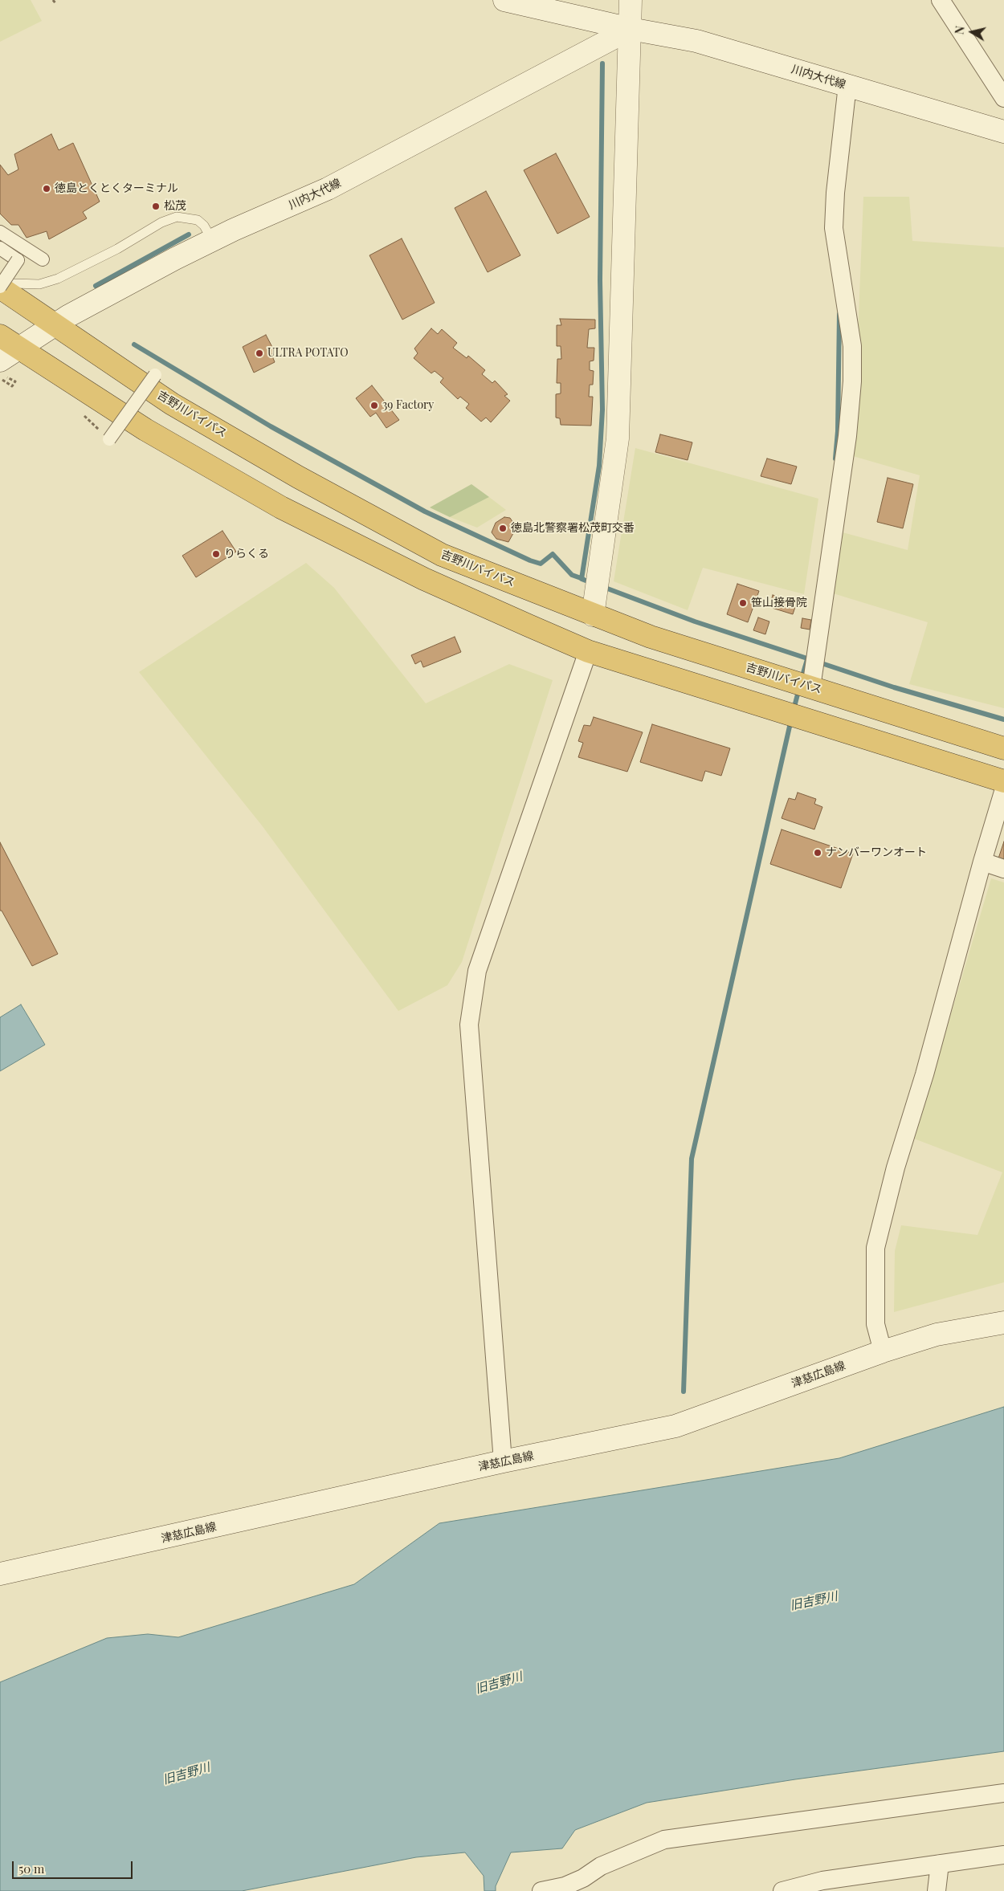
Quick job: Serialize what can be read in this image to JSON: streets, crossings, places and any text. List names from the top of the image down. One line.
{"streets":{"highway":["吉野川バイパス"],"main road":["川内大代線","津慈広島線"]},"crossings":[["川内大代線","吉野川バイパス"]],"water":["旧吉野川"],"places":["徳島とくとくターミナル","松茂","ULTRA POTATO","39 Factory","徳島北警察署松茂町交番","りらくる","笹山接骨院","ナンバーワンオート"],"scale_bar":"50 m","north":"left"}
